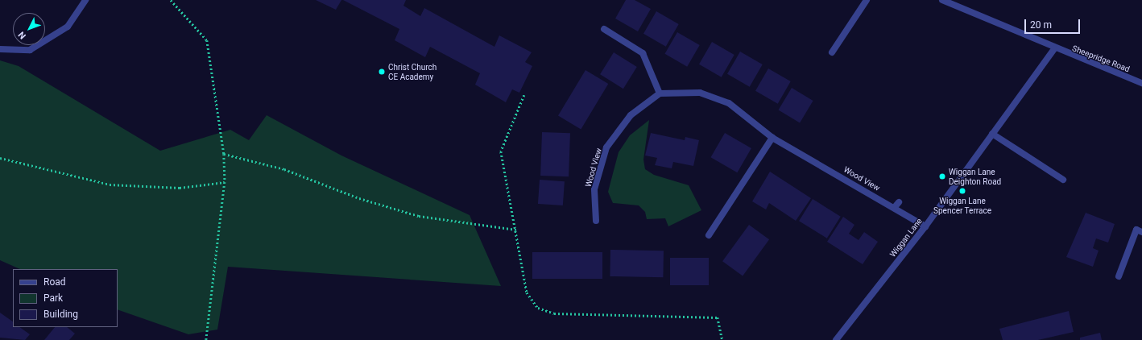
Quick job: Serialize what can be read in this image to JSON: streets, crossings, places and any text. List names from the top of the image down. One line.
{"streets":{"street":["Sheepridge Road","Wood View","Wiggan Lane"]},"crossings":[["Sheepridge Road","Wiggan Lane"],["Wood View","Wiggan Lane"]],"places":["Christ Church CE Academy","Wiggan Lane Deighton Road","Wiggan Lane Spencer Terrace"],"legend":["Road","Park","Building"],"scale_bar":"20 m","north":"bottom left"}
